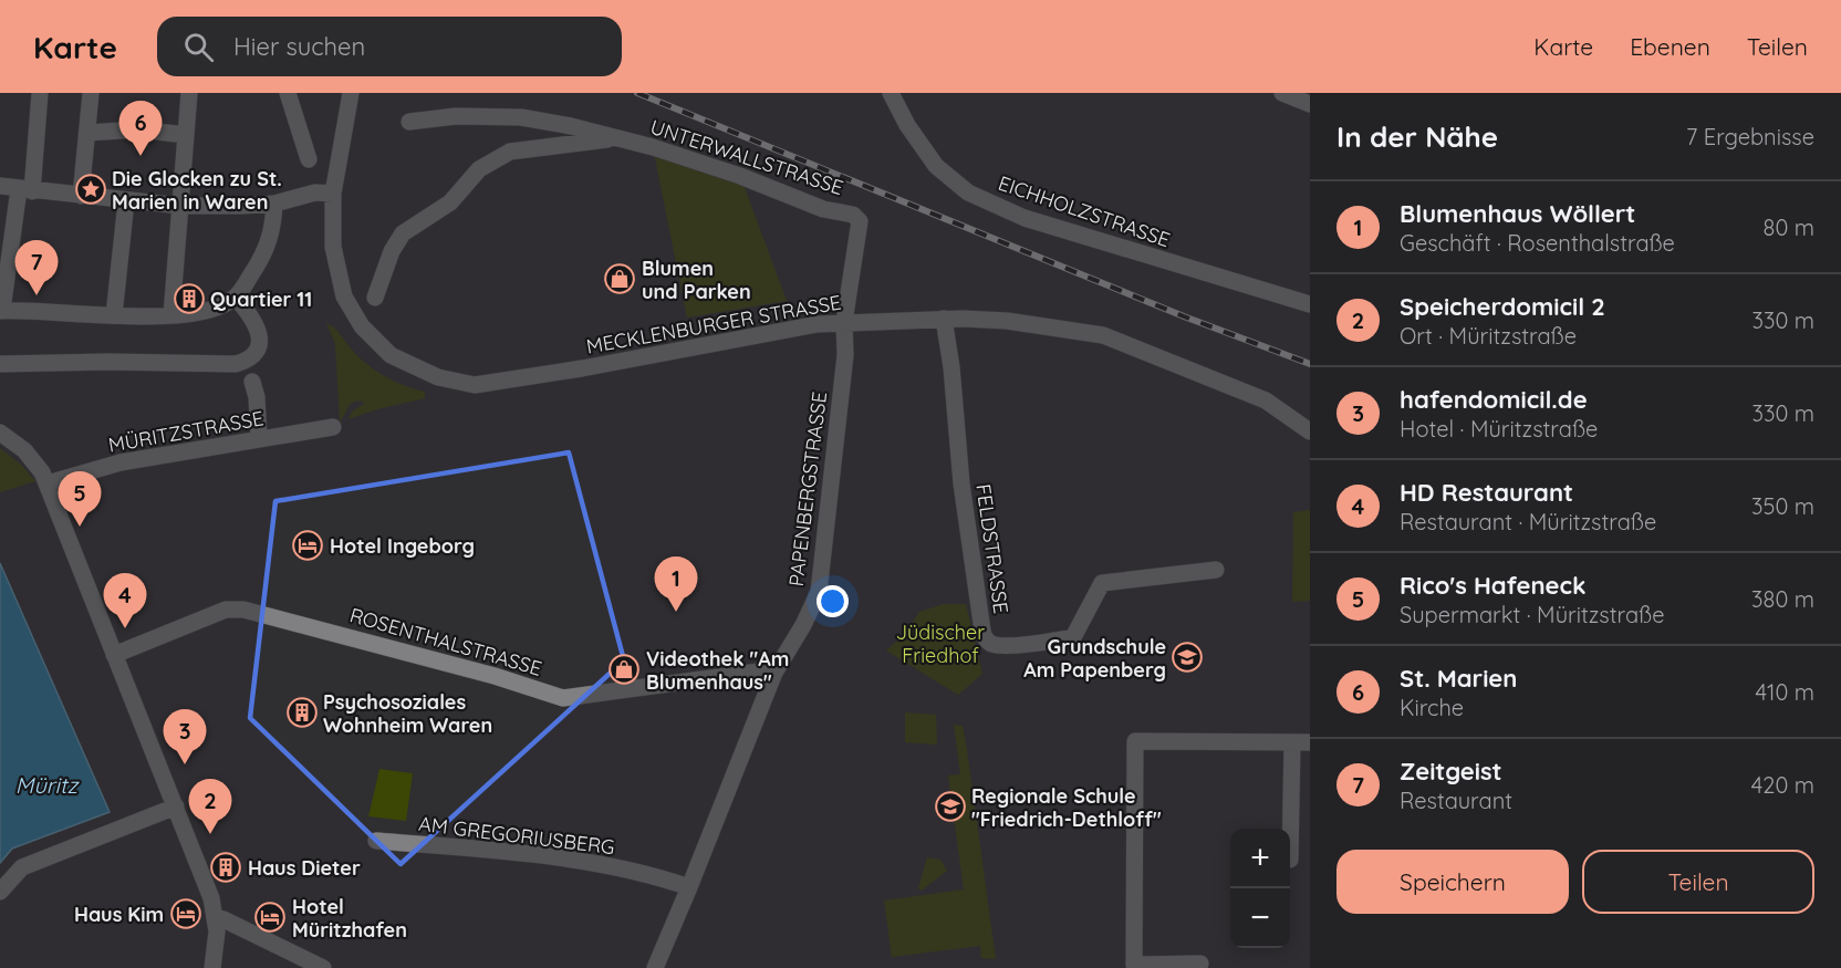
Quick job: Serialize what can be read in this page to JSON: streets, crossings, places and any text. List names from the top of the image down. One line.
{"streets":{"street":["UNTERWALLSTRASSE","EICHHOLZSTRASSE","MECKLENBURGER STRASSE","MÜRITZSTRASSE","PAPENBERGSTRASSE","FELDSTRASSE","ROSENTHALSTRASSE","AM GREGORIUSBERG"]},"crossings":[["UNTERWALLSTRASSE","PAPENBERGSTRASSE"],["MECKLENBURGER STRASSE","PAPENBERGSTRASSE"],["MECKLENBURGER STRASSE","FELDSTRASSE"],["PAPENBERGSTRASSE","ROSENTHALSTRASSE"],["PAPENBERGSTRASSE","AM GREGORIUSBERG"]],"water":["Müritz"],"parks":["Jüdischer Friedhof"],"places":{"place":["Die Glocken zu St. Marien in Waren"],"shop":["Blumen und Parken","Videothek \"Am Blumenhaus\""],"building":["Quartier 11","Psychosoziales Wohnheim Waren","Haus Dieter"],"hotel":["Hotel Ingeborg","Haus Kim","Hotel Müritzhafen"],"school or university":["Grundschule Am Papenberg","Regionale Schule \"Friedrich-Dethloff\""]},"page":{"header":"Karte","search":"Hier suchen","nav":["Karte","Ebenen","Teilen"],"heading":["In der Nähe","7 Ergebnisse"],"pins":["6","7","5","1","4","3","2"],"list":[{"mark":"1","name":"Blumenhaus Wöllert","note":"Geschäft · Rosenthalstraße","value":"80 m"},{"mark":"2","name":"Speicherdomicil 2","note":"Ort · Müritzstraße","value":"330 m"},{"mark":"3","name":"hafendomicil.de","note":"Hotel · Müritzstraße","value":"330 m"},{"mark":"4","name":"HD Restaurant","note":"Restaurant · Müritzstraße","value":"350 m"},{"mark":"5","name":"Rico's Hafeneck","note":"Supermarkt · Müritzstraße","value":"380 m"},{"mark":"6","name":"St. Marien","note":"Kirche","value":"410 m"},{"mark":"7","name":"Zeitgeist","note":"Restaurant","value":"420 m"}],"map_buttons":["+","−"],"buttons":["Speichern","Teilen"]}}
